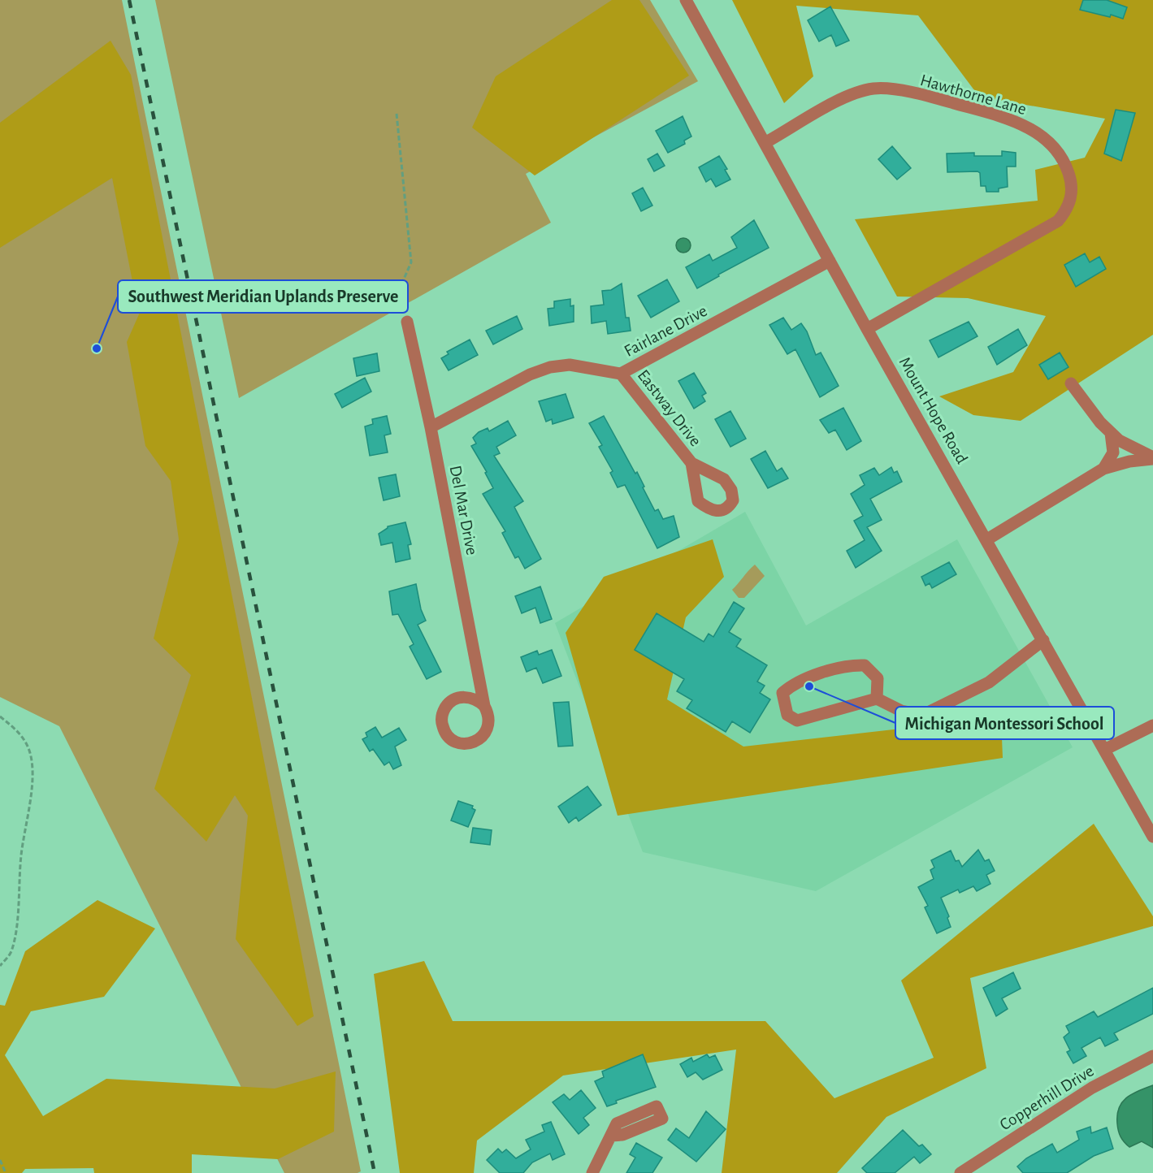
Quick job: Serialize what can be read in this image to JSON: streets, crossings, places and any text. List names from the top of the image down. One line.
{"streets":{"street":["Hawthorne Lane","Fairlane Drive","Eastway Drive","Mount Hope Road","Del Mar Drive","Copperhill Drive"]},"crossings":[["Hawthorne Lane","Mount Hope Road"],["Fairlane Drive","Eastway Drive"],["Fairlane Drive","Mount Hope Road"],["Fairlane Drive","Del Mar Drive"]],"places":["Southwest Meridian Uplands Preserve","Michigan Montessori School"]}
